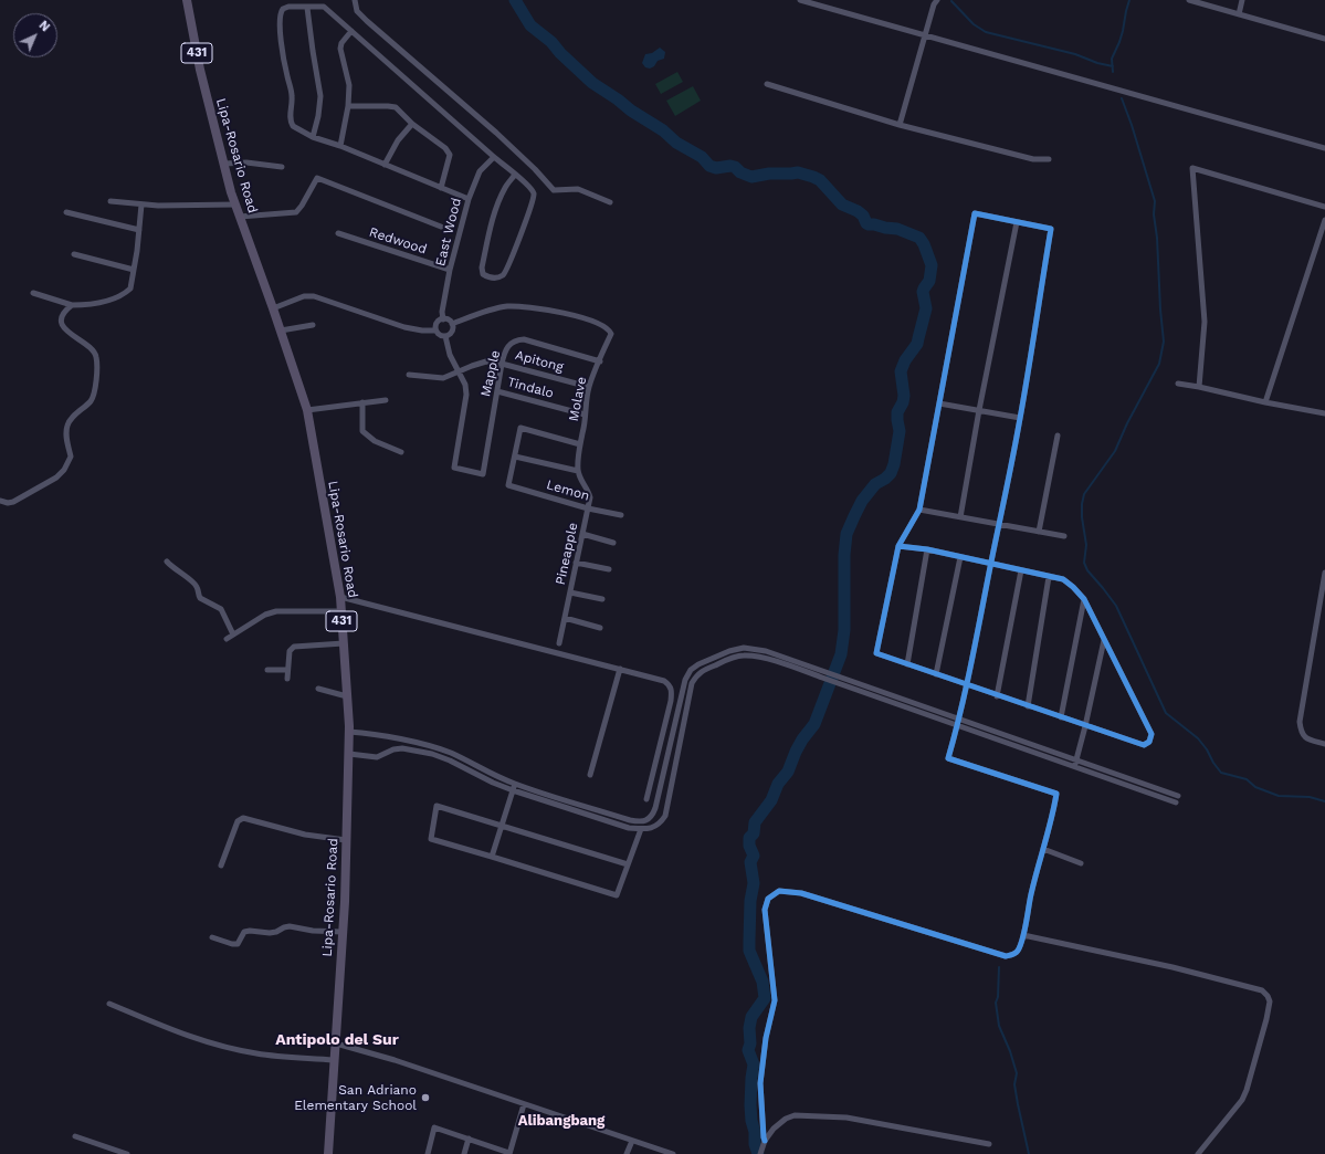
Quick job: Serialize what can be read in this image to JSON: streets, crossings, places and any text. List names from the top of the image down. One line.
{"streets":{"main road":["431","Lipa-Rosario Road"],"street":["East Wood","Redwood","Apitong","Mapple","Tindalo","Molave","Lemon","Pineapple"]},"crossings":[["East Wood","Redwood"],["East Wood","Molave"],["Apitong","Mapple"],["Apitong","Molave"],["Mapple","Tindalo"],["Mapple","Molave"],["Tindalo","Molave"],["Molave","Pineapple"],["Lemon","Pineapple"]],"districts":["Antipolo del Sur","Alibangbang"],"places":["San Adriano Elementary School"],"north":"top right"}
